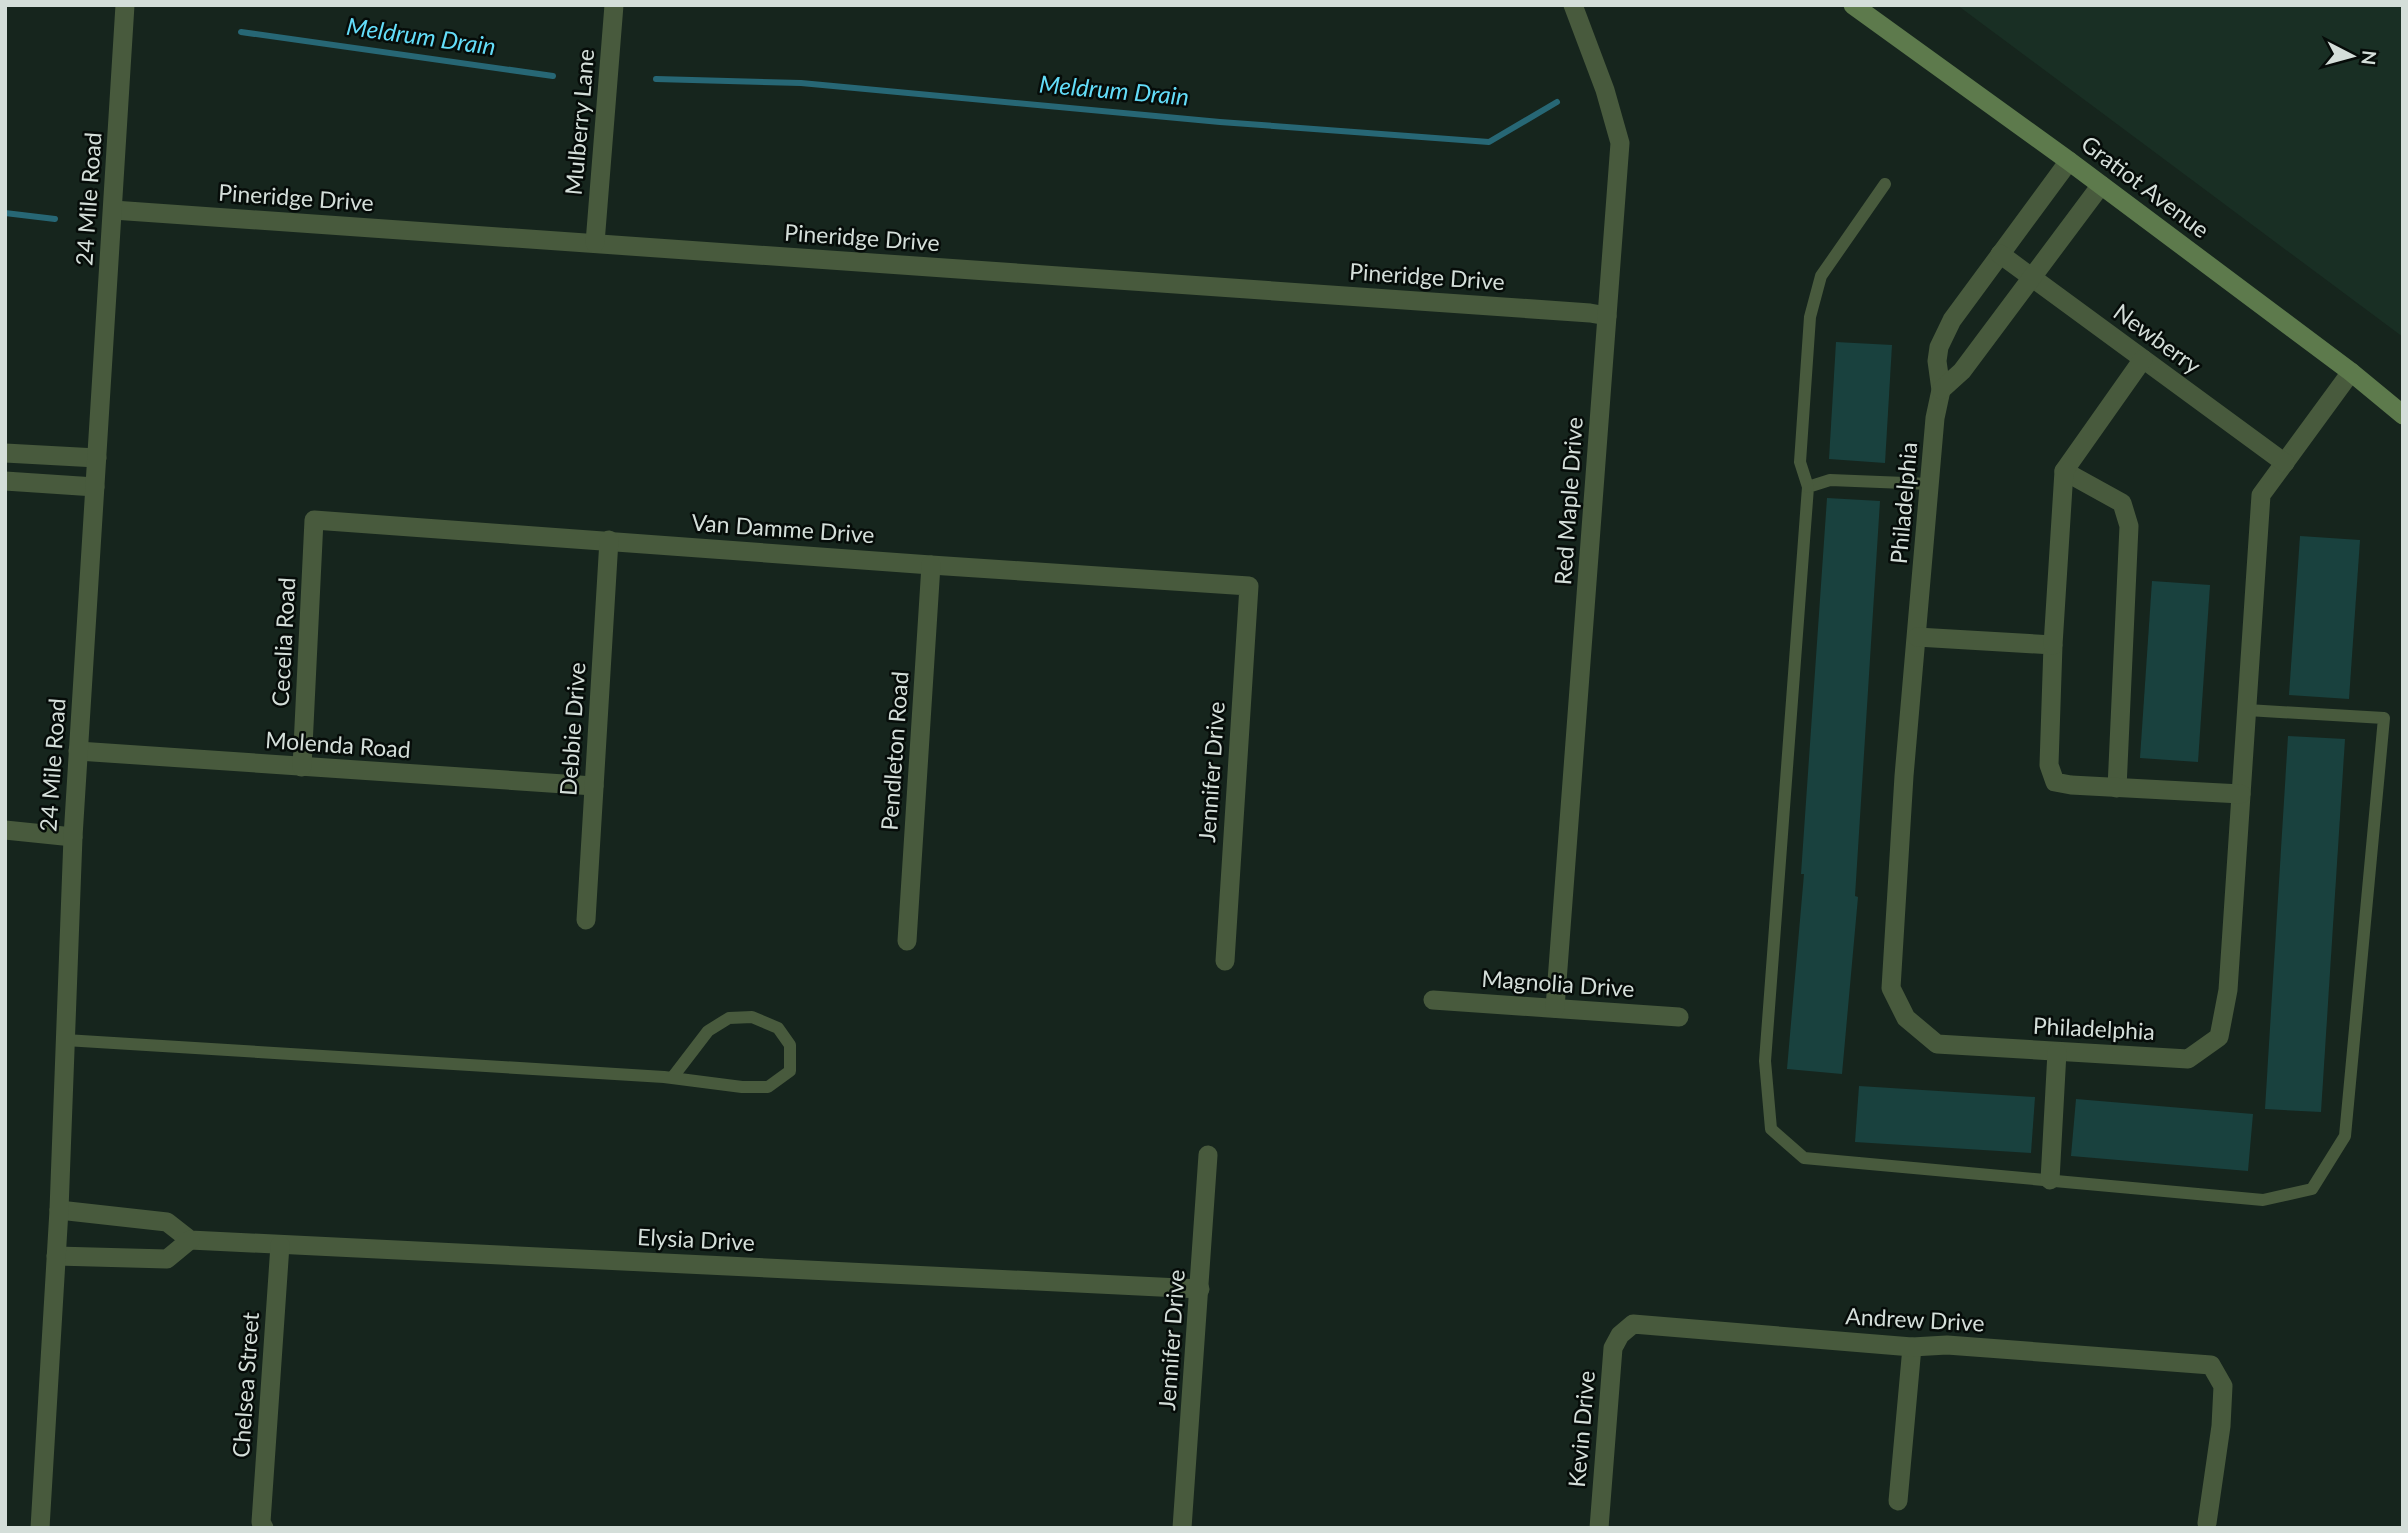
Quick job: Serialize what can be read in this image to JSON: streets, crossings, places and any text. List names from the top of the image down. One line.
{"streets":{"main road":["Gratiot Avenue"],"street":["Mulberry Lane","Pineridge Drive","24 Mile Road","Newberry","Red Maple Drive","Philadelphia","Van Damme Drive","Cecelia Road","Debbie Drive","Molenda Road","Pendleton Road","Jennifer Drive","Magnolia Drive","Elysia Drive","Andrew Drive","Chelsea Street","Kevin Drive"]},"crossings":[["Mulberry Lane","Pineridge Drive"],["Gratiot Avenue","Philadelphia"],["Pineridge Drive","24 Mile Road"],["Pineridge Drive","Red Maple Drive"],["24 Mile Road","Molenda Road"],["Newberry","Philadelphia"],["Red Maple Drive","Magnolia Drive"],["Van Damme Drive","Cecelia Road"],["Van Damme Drive","Debbie Drive"],["Van Damme Drive","Pendleton Road"],["Van Damme Drive","Jennifer Drive"],["Cecelia Road","Molenda Road"],["Debbie Drive","Molenda Road"],["Jennifer Drive","Elysia Drive"],["Elysia Drive","Chelsea Street"],["Andrew Drive","Kevin Drive"]],"water":["Meldrum Drain"],"north":"right"}
